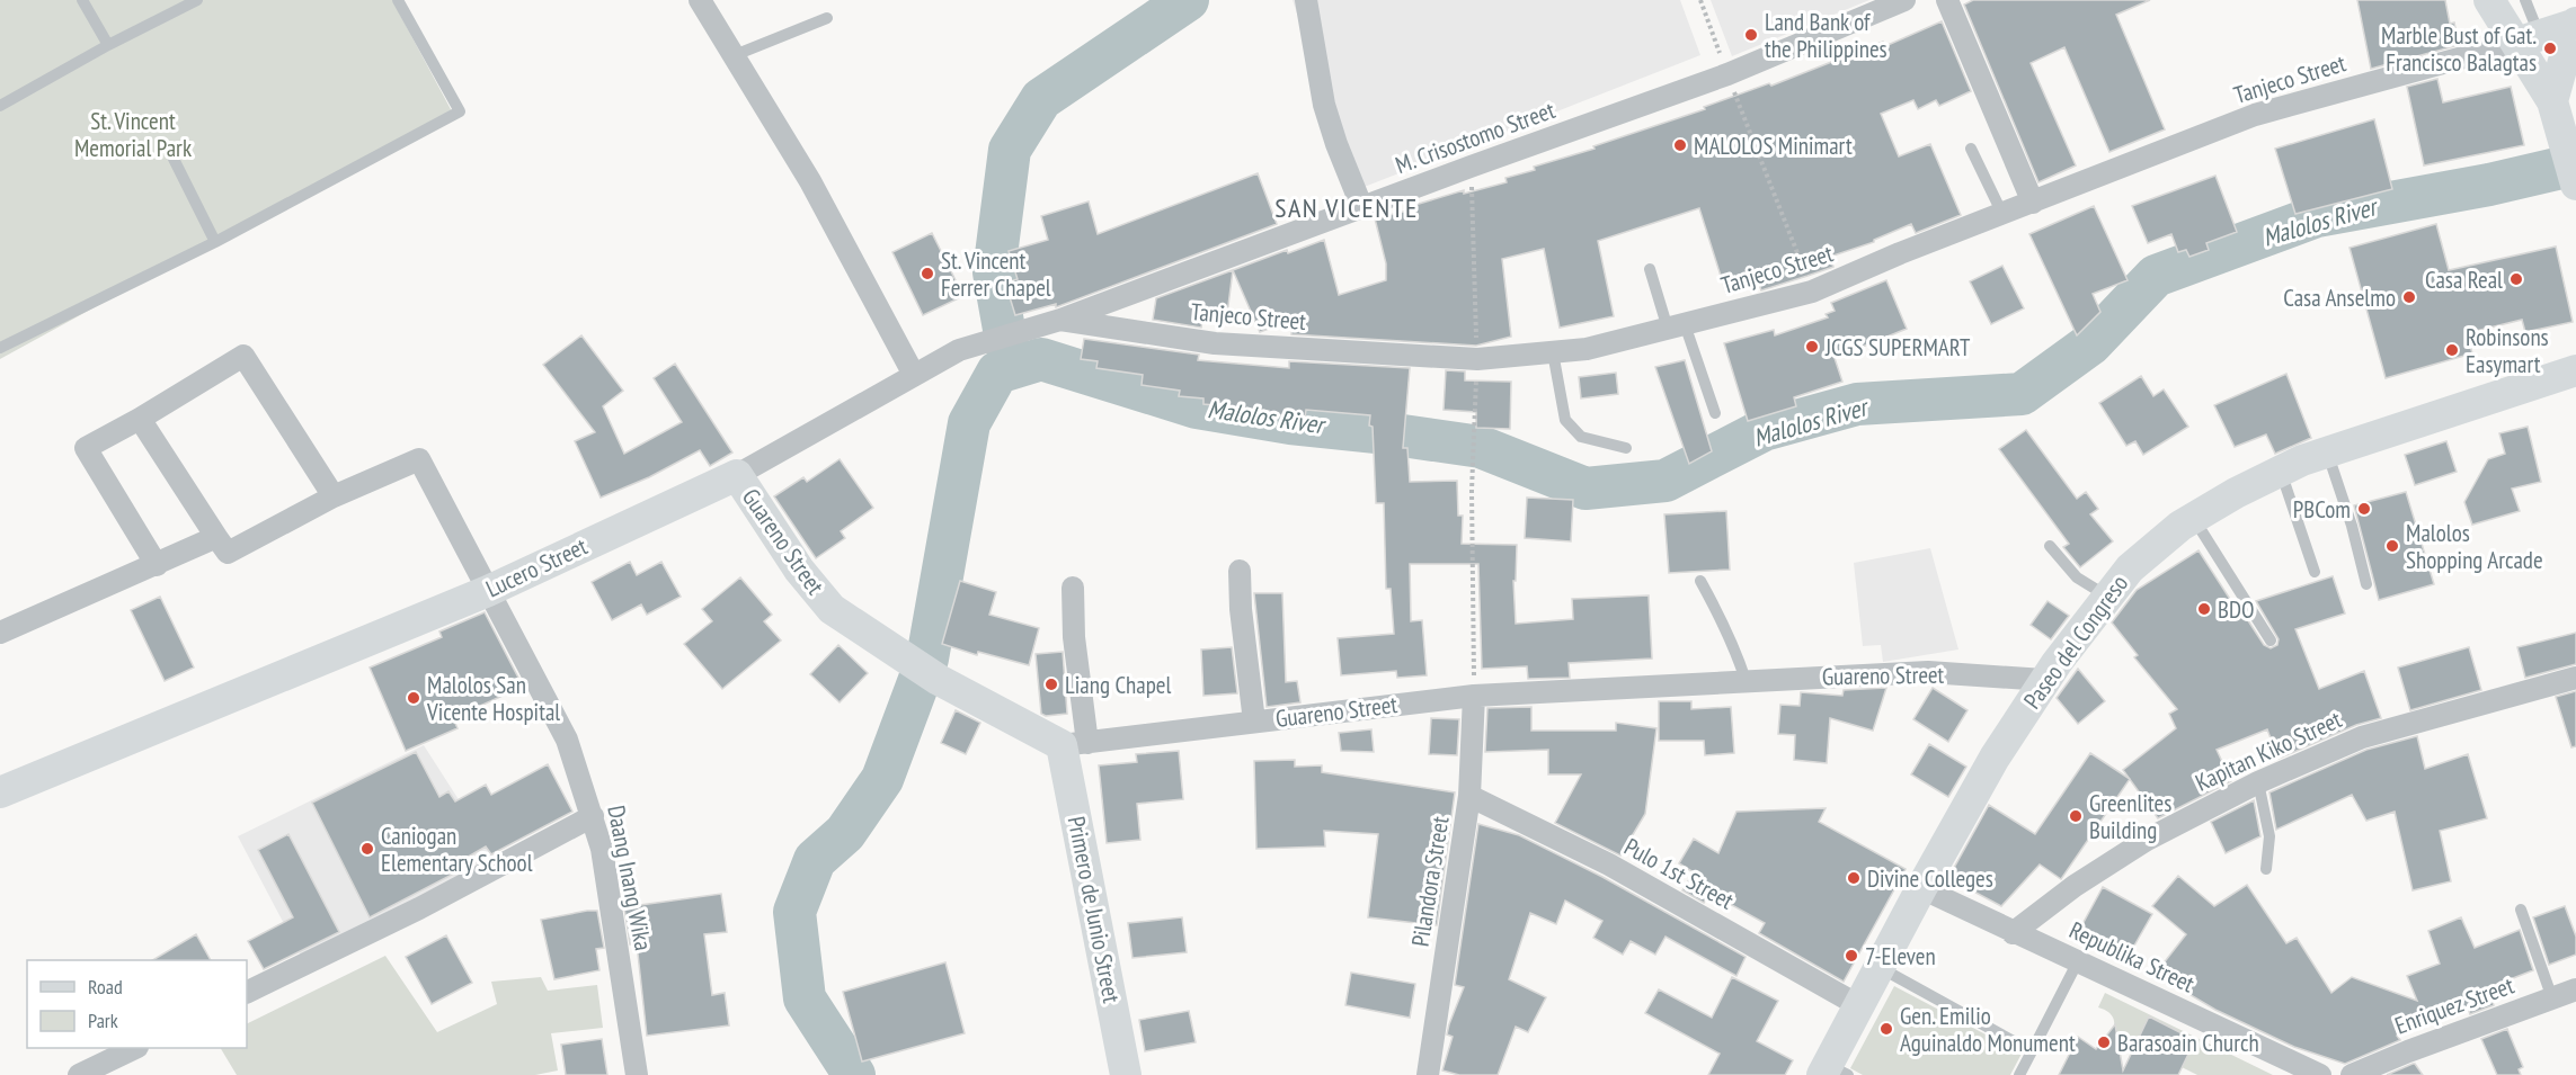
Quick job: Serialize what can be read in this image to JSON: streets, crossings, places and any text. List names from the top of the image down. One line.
{"streets":{"street":["Tanjeco Street","M. Crisostomo Street","Guareno Street","Lucero Street","Paseo del Congreso","Kapitan Kiko Street","Pulo 1st Street","Daang Inang Wika","Pilandora Street","Primero de Junio Street","Republika Street","Enriquez Street"]},"crossings":[["Tanjeco Street","M. Crisostomo Street"],["Tanjeco Street","Lucero Street"],["M. Crisostomo Street","Lucero Street"],["Guareno Street","Lucero Street"],["Guareno Street","Paseo del Congreso"],["Guareno Street","Pilandora Street"],["Guareno Street","Primero de Junio Street"],["Lucero Street","Daang Inang Wika"],["Paseo del Congreso","Pulo 1st Street"],["Paseo del Congreso","Republika Street"],["Kapitan Kiko Street","Republika Street"],["Pulo 1st Street","Pilandora Street"]],"districts":["SAN VICENTE"],"water":["Malolos River"],"parks":["St. Vincent Memorial Park"],"places":["Land Bank of the Philippines","Marble Bust of Gat. Francisco Balagtas","MALOLOS Minimart","St. Vincent Ferrer Chapel","Casa Real","Casa Anselmo","JCGS SUPERMART","Robinsons Easymart","PBCom","Malolos Shopping Arcade","BDO","Liang Chapel","Malolos San Vicente Hospital","Greenlites Building","Caniogan Elementary School","Divine Colleges","7-Eleven","Gen. Emilio Aguinaldo Monument","Barasoain Church"],"legend":["Road","Park"]}
